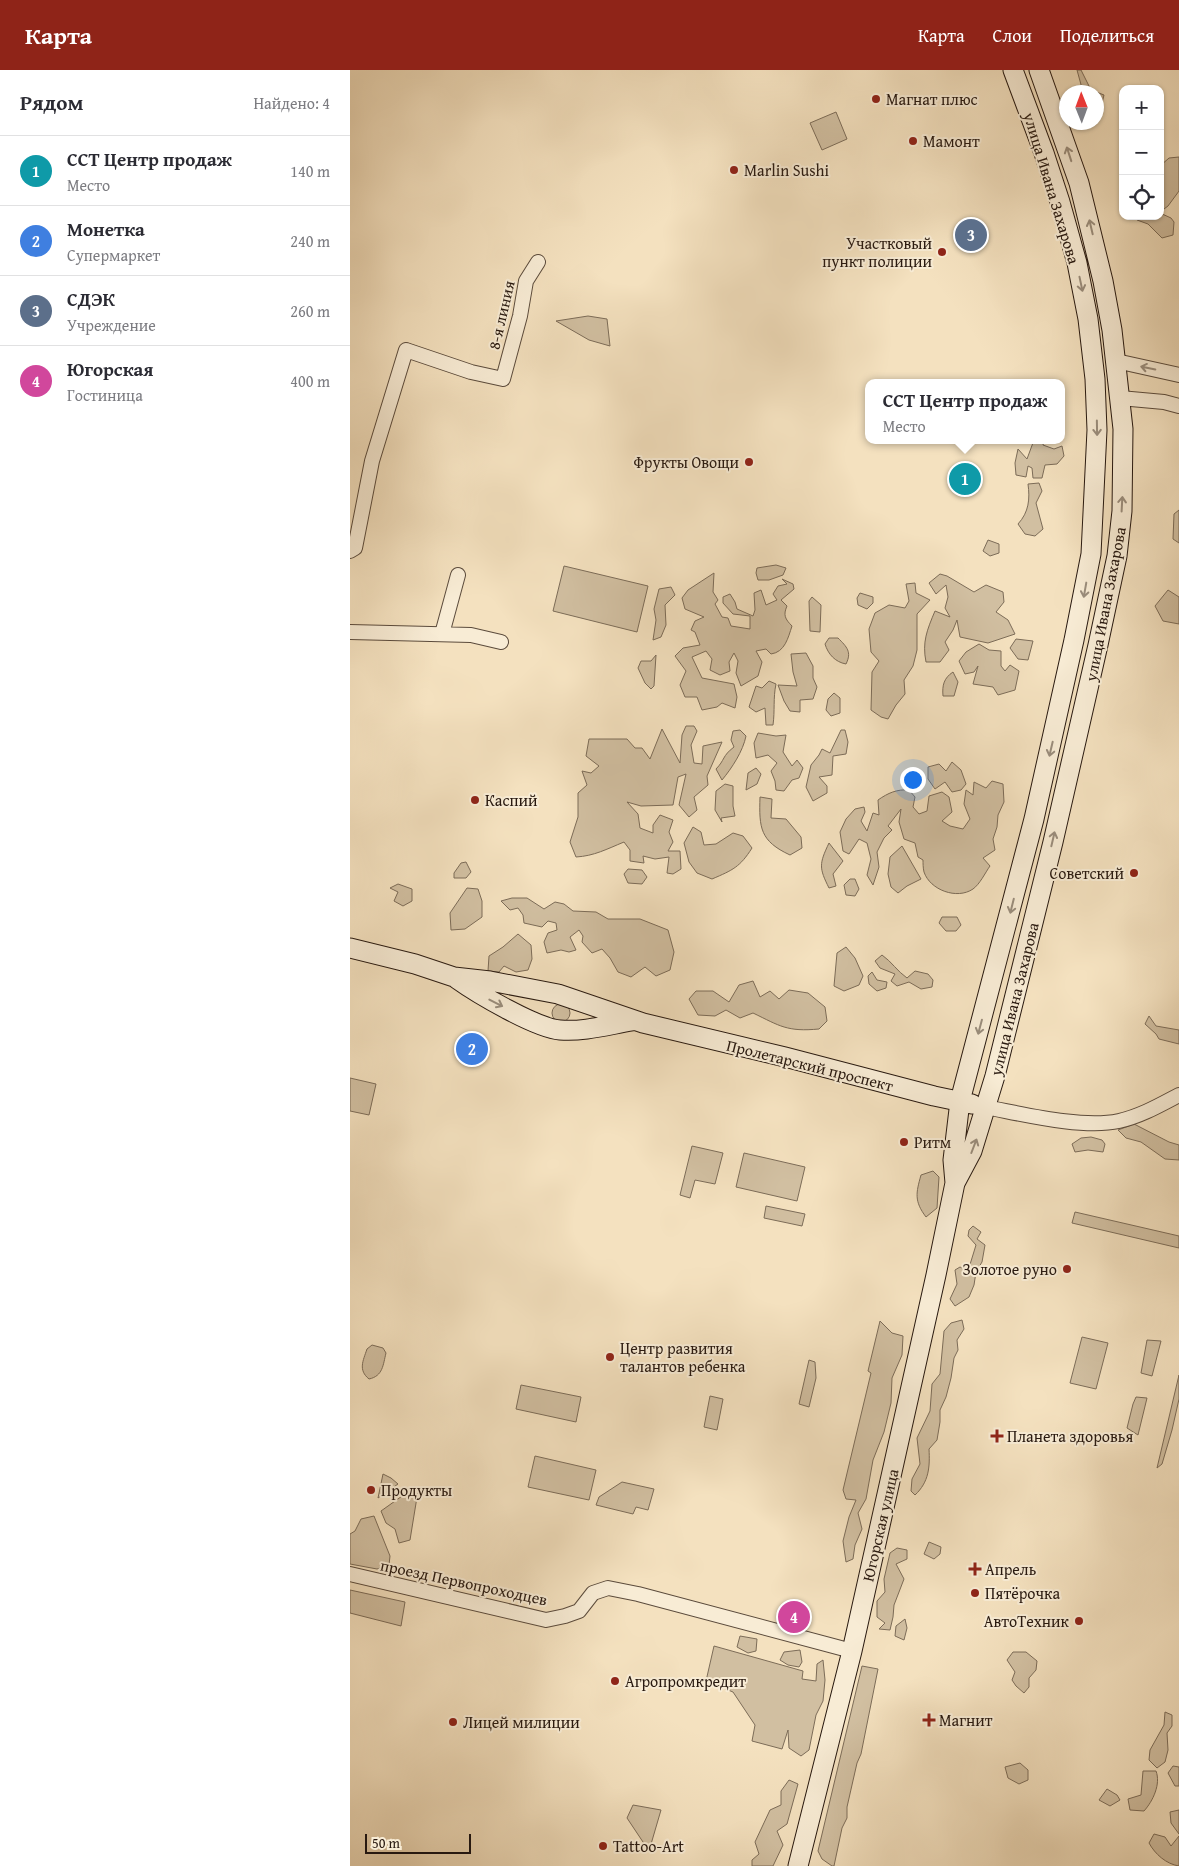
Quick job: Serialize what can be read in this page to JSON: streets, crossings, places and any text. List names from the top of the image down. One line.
{"streets":{"main road":["улица Ивана Захарова","Пролетарский проспект","Югорская улица"],"street":["8-я линия","проезд Первопроходцев"]},"crossings":[["улица Ивана Захарова","Пролетарский проспект"],["улица Ивана Захарова","Югорская улица"],["Пролетарский проспект","Югорская улица"],["Югорская улица","проезд Первопроходцев"]],"places":{"other":["Магнат плюс","Мамонт","Marlin Sushi","Участковый пункт полиции","Фрукты Овощи","Каспий","Советский","Ритм","Золотое руно","Центр развития талантов ребенка","Продукты","Пятёрочка","АвтоТехник","Агропромкредит","Лицей милиции","Tattoo-Art"],"health":["Планета здоровья","Апрель","Магнит"]},"scale_bar":"50 m","north":"top","page":{"header":"Карта","nav":["Карта","Слои","Поделиться"],"heading":["Рядом","Найдено: 4"],"map_buttons":["+","−"],"list":[{"mark":"1","name":"CCТ Центр продаж","note":"Место","value":"140 m"},{"mark":"2","name":"Монетка","note":"Супермаркет","value":"240 m"},{"mark":"3","name":"СДЭК","note":"Учреждение","value":"260 m"},{"mark":"4","name":"Югорская","note":"Гостиница","value":"400 m"}],"pins":["3","1","2","4"],"popup":["CCТ Центр продаж","Место"],"scale":"50 m"}}
